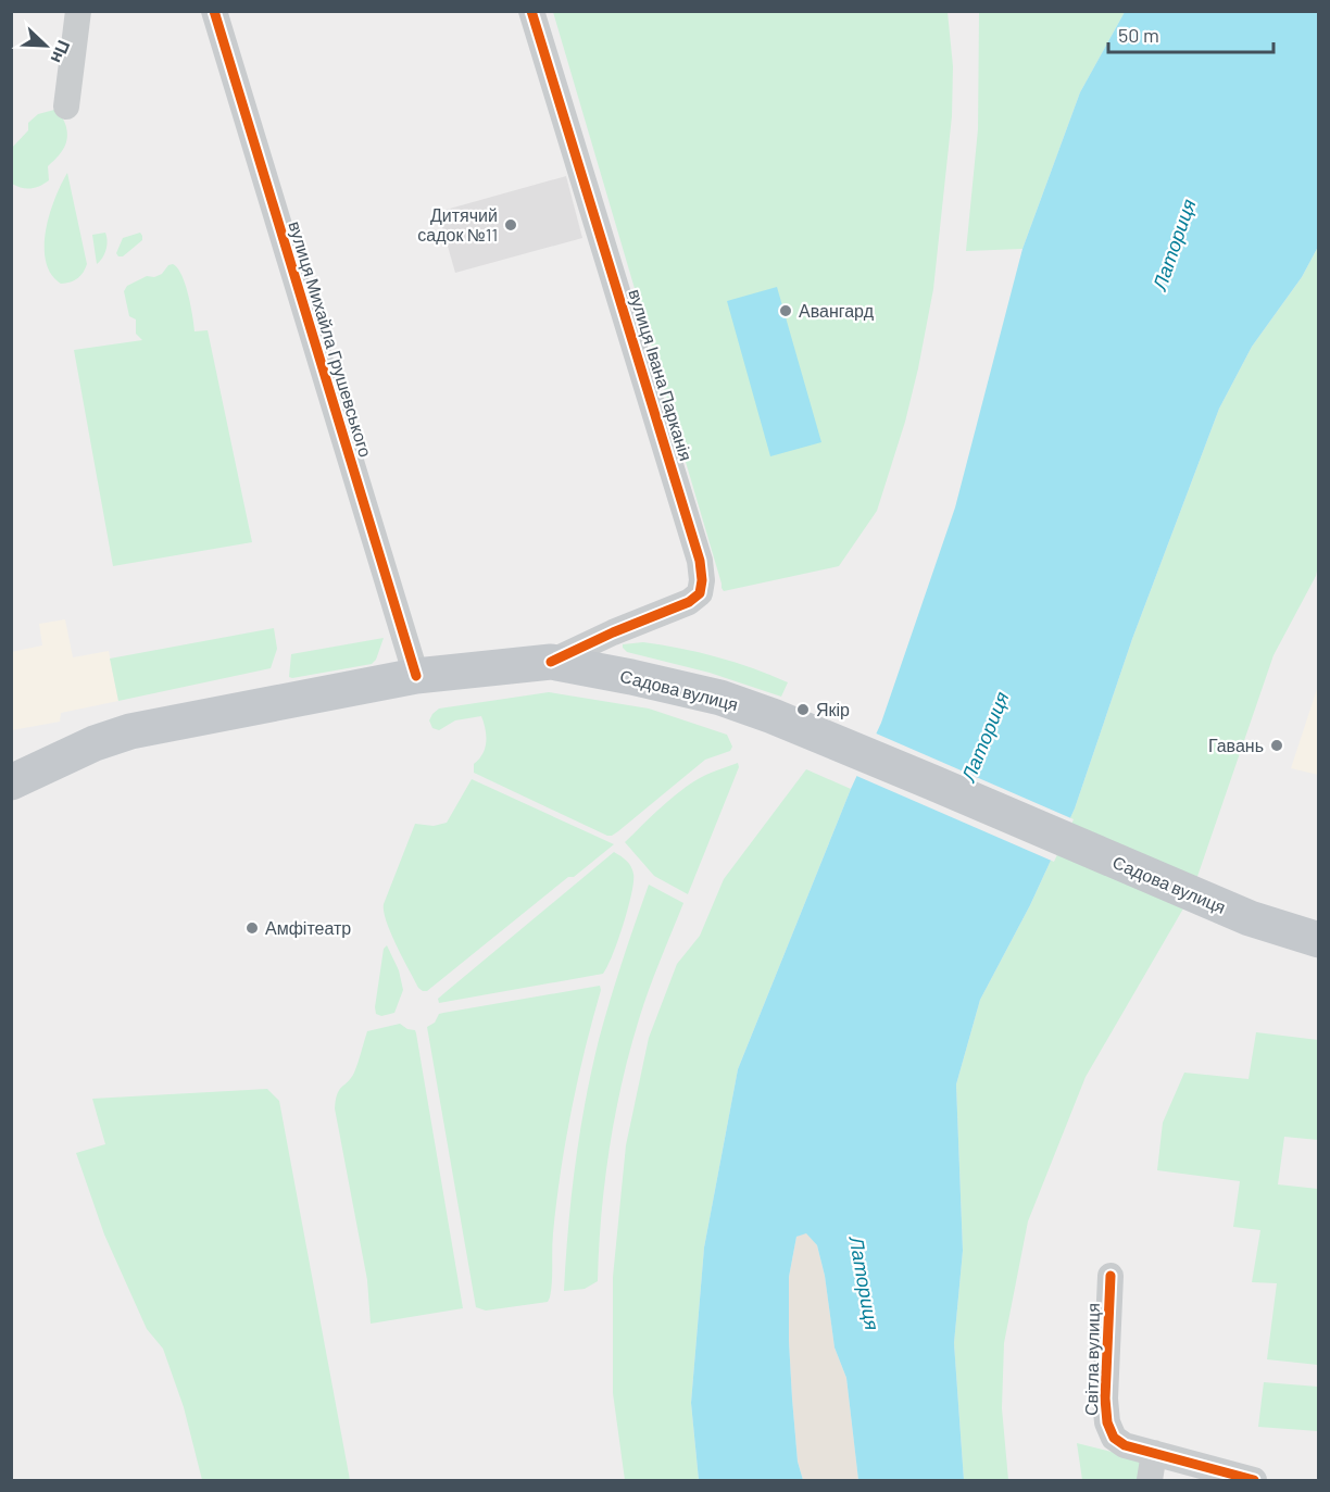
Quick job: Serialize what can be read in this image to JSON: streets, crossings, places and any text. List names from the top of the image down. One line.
{"streets":{"main road":["Садова вулиця"],"street":["вулиця Михайла Грушевського","вулиця Івана Парканія","Світла вулиця"]},"crossings":[["вулиця Михайла Грушевського","Садова вулиця"],["вулиця Івана Парканія","Садова вулиця"]],"water":["Латориця"],"places":["Дитячий садок №11","Авангард","Якір","Гавань","Амфітеатр"],"scale_bar":"50 m","north":"bottom right"}
